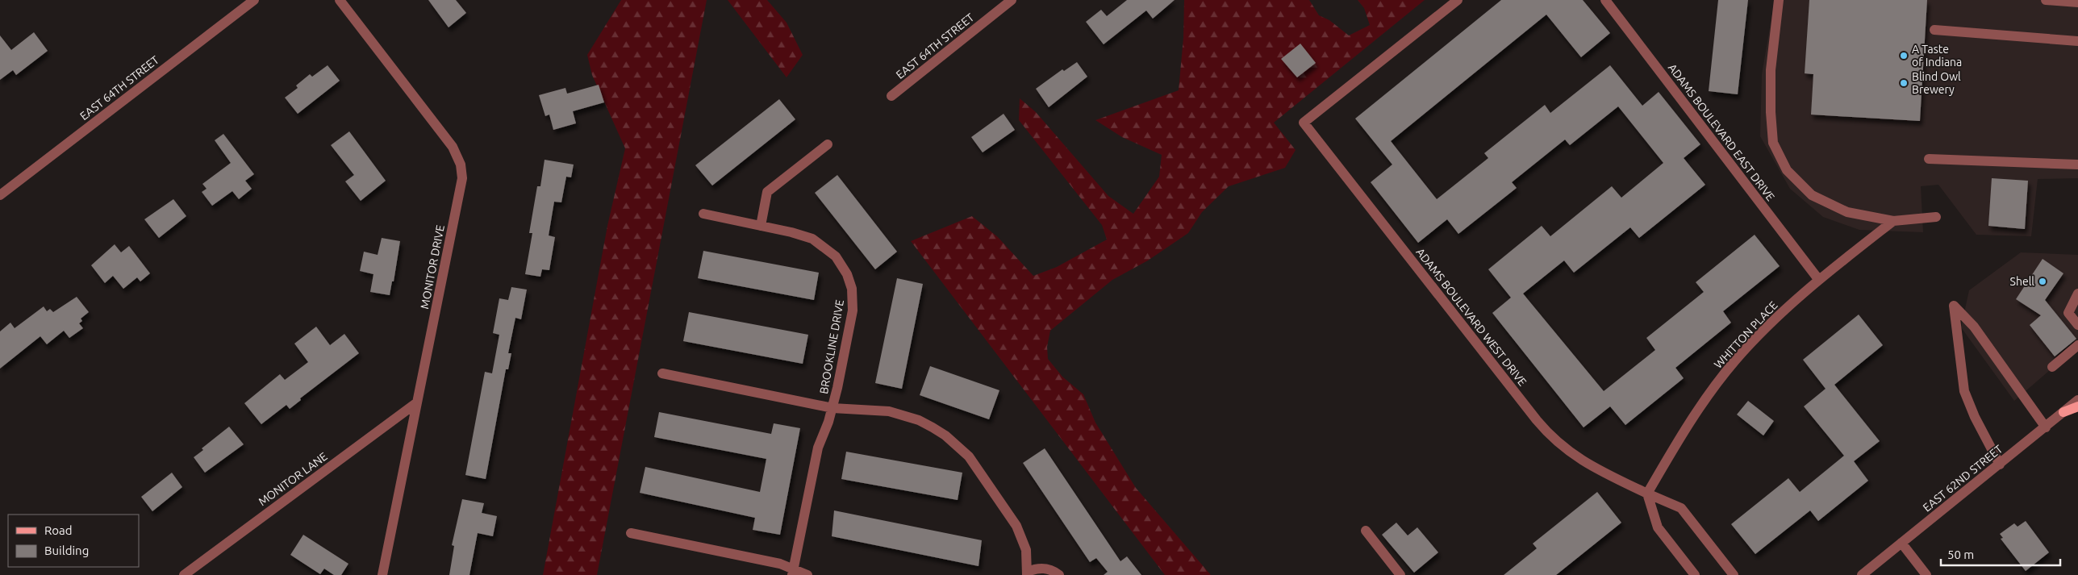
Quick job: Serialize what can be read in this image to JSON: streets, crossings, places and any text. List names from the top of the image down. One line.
{"streets":{"street":["EAST 64TH STREET","ADAMS BOULEVARD EAST DRIVE","MONITOR DRIVE","ADAMS BOULEVARD WEST DRIVE","WHITTON PLACE","BROOKLINE DRIVE","EAST 62ND STREET","MONITOR LANE"]},"crossings":[["ADAMS BOULEVARD EAST DRIVE","WHITTON PLACE"],["MONITOR DRIVE","MONITOR LANE"],["ADAMS BOULEVARD WEST DRIVE","WHITTON PLACE"]],"places":["A Taste of Indiana","Blind Owl Brewery","Shell"],"legend":["Road","Building"],"scale_bar":"50 m"}
